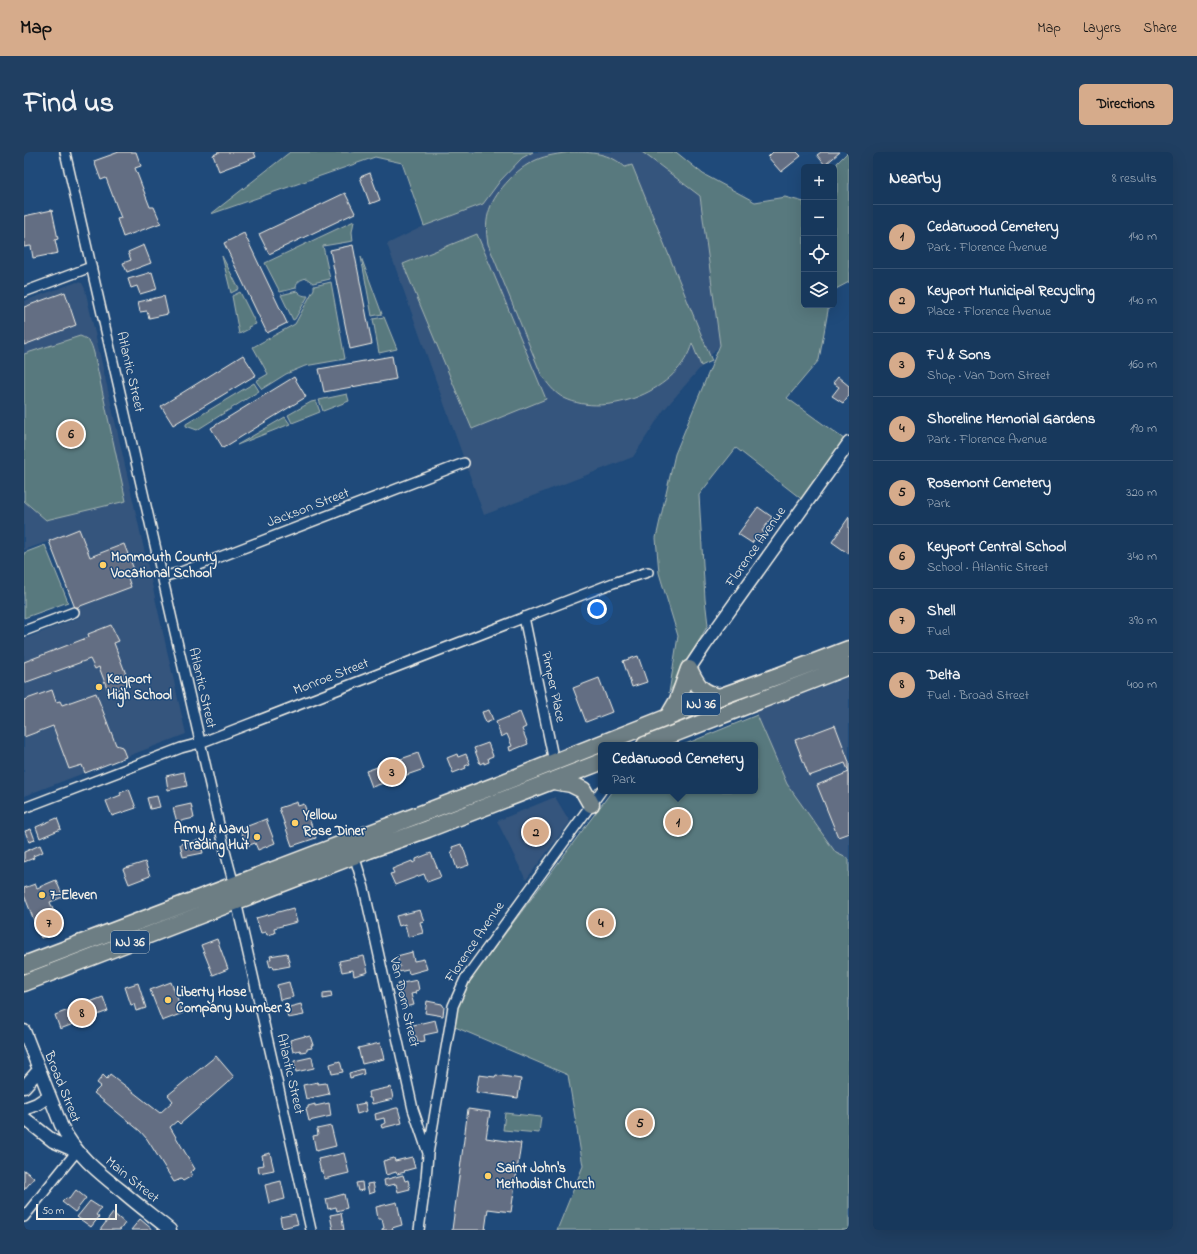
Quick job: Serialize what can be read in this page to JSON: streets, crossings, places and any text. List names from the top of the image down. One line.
{"streets":{"highway":["NJ 36"],"main road":["Florence Avenue","Broad Street","Main Street"],"street":["Atlantic Street","Jackson Street","Monroe Street","Pimper Place","Van Dorn Street"]},"crossings":[["Atlantic Street","Jackson Street"],["Atlantic Street","Monroe Street"],["Atlantic Street","NJ 36"],["Florence Avenue","Van Dorn Street"],["Monroe Street","Pimper Place"],["Pimper Place","NJ 36"],["NJ 36","Van Dorn Street"],["Broad Street","Main Street"]],"places":["Monmouth County Vocational School","Keyport High School","Yellow Rose Diner","Army & Navy Trading Hut","7-Eleven","Liberty Hose Company Number 3","Saint John's Methodist Church"],"scale_bar":"50 m","page":{"header":"Map","nav":["Map","Layers","Share"],"title":"Find us","buttons":"Directions","heading":["Nearby","8 results"],"map_buttons":["+","−"],"list":[{"mark":"1","name":"Cedarwood Cemetery","note":"Park · Florence Avenue","value":"140 m"},{"mark":"2","name":"Keyport Municipal Recycling","note":"Place · Florence Avenue","value":"140 m"},{"mark":"3","name":"FJ & Sons","note":"Shop · Van Dorn Street","value":"160 m"},{"mark":"4","name":"Shoreline Memorial Gardens","note":"Park · Florence Avenue","value":"190 m"},{"mark":"5","name":"Rosemont Cemetery","note":"Park","value":"320 m"},{"mark":"6","name":"Keyport Central School","note":"School · Atlantic Street","value":"340 m"},{"mark":"7","name":"Shell","note":"Fuel","value":"390 m"},{"mark":"8","name":"Delta","note":"Fuel · Broad Street","value":"400 m"}],"pins":["6","3","1","2","4","7","8","5"],"popup":["Cedarwood Cemetery","Park"],"scale":"50 m"}}
